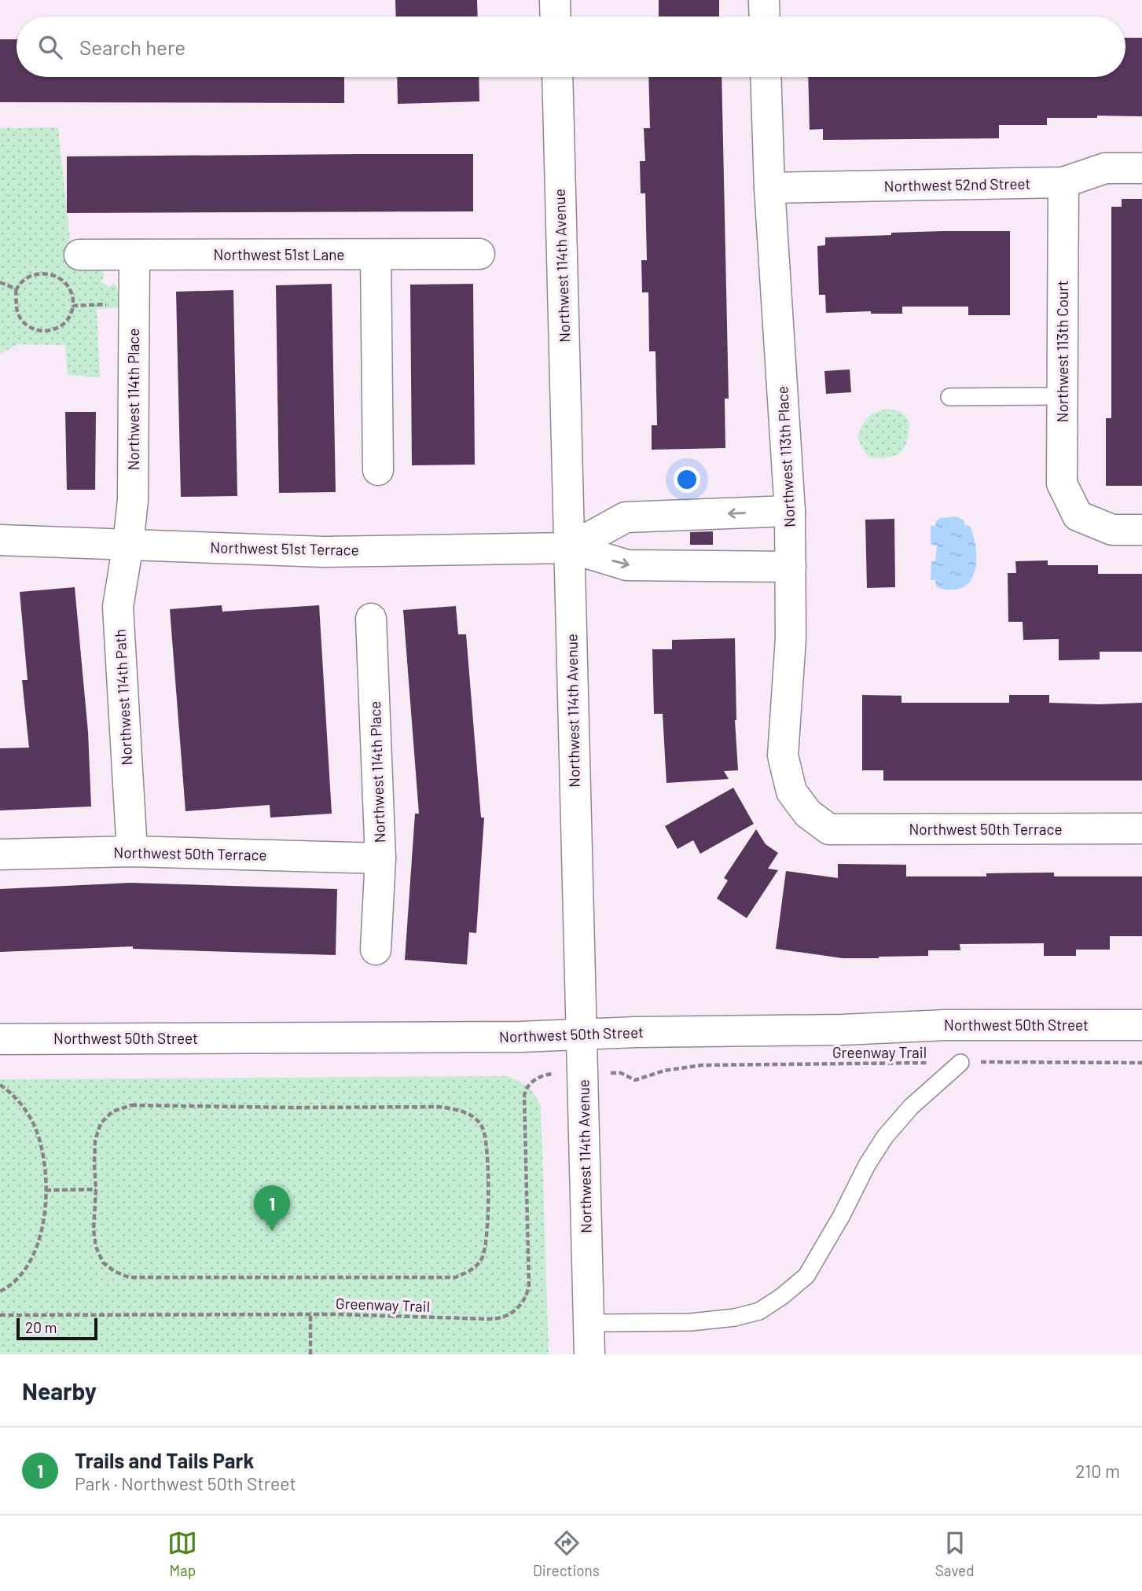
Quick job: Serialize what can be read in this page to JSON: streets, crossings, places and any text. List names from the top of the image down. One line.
{"streets":{"street":["Northwest 52nd Street","Northwest 51st Lane","Northwest 114th Avenue","Northwest 113th Court","Northwest 114th Place","Northwest 113th Place","Northwest 51st Terrace","Northwest 114th Path","Northwest 50th Terrace","Northwest 50th Street"],"path":["Greenway Trail"]},"crossings":[["Northwest 52nd Street","Northwest 113th Court"],["Northwest 52nd Street","Northwest 113th Place"],["Northwest 51st Lane","Northwest 114th Place"],["Northwest 114th Avenue","Northwest 51st Terrace"],["Northwest 114th Avenue","Northwest 50th Street"],["Northwest 114th Place","Northwest 51st Terrace"],["Northwest 114th Place","Northwest 114th Path"],["Northwest 114th Place","Northwest 50th Terrace"],["Northwest 113th Place","Northwest 51st Terrace"],["Northwest 113th Place","Northwest 50th Terrace"],["Northwest 51st Terrace","Northwest 114th Path"],["Northwest 114th Path","Northwest 50th Terrace"]],"scale_bar":"20 m","page":{"search":"Search here","pins":"1","scale":"20 m","heading":"Nearby","list":[{"mark":"1","name":"Trails and Tails Park","note":"Park · Northwest 50th Street","value":"210 m"}],"nav":["Map","Directions","Saved"]}}
